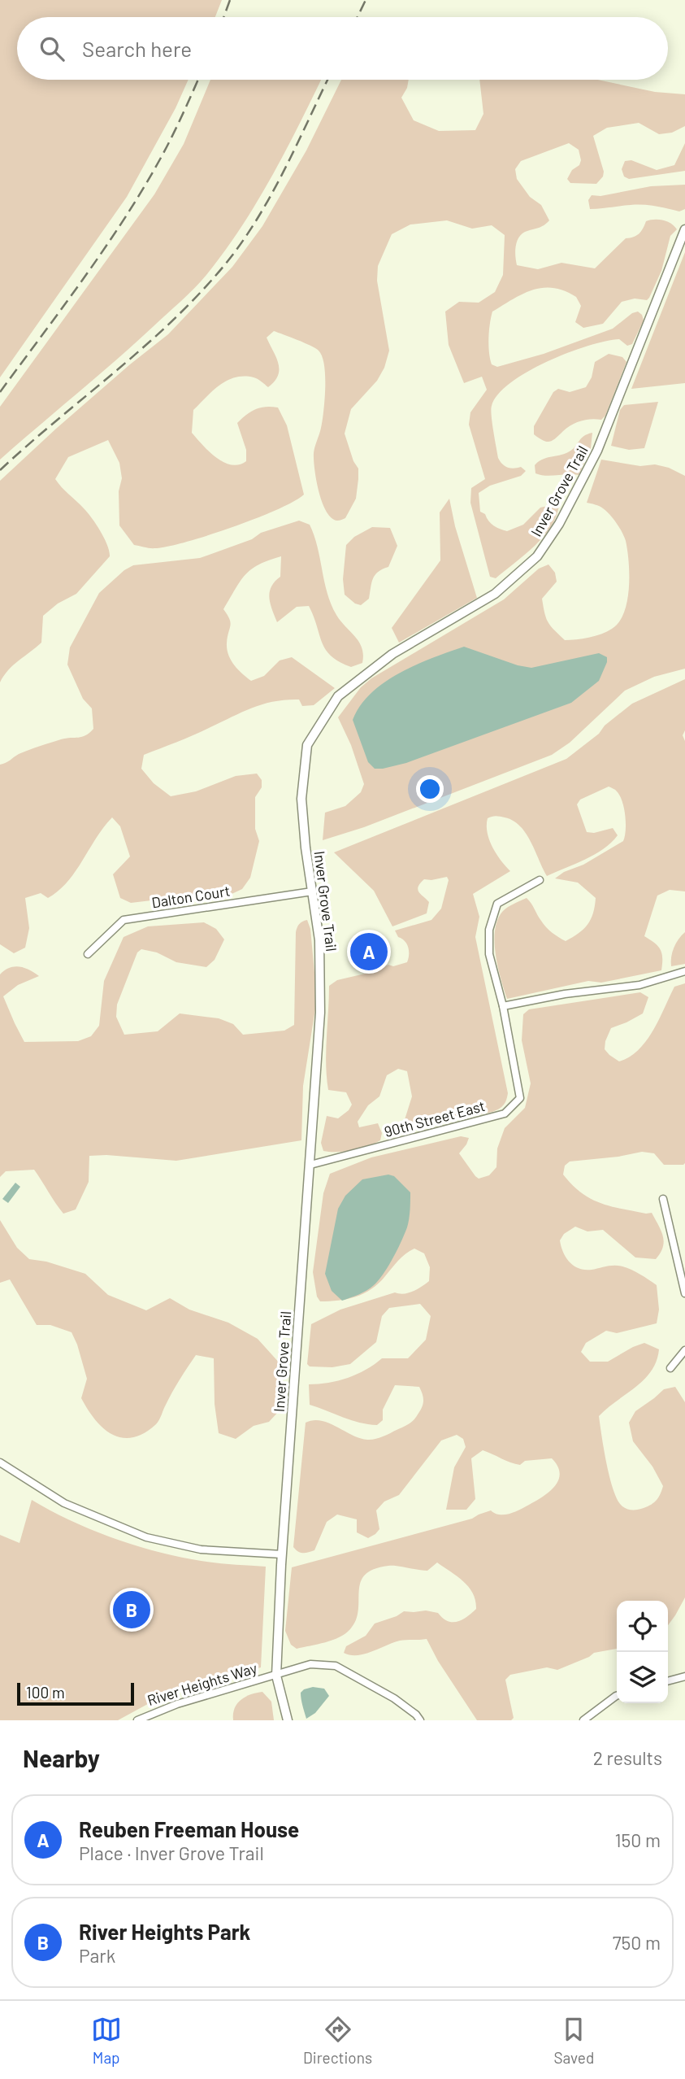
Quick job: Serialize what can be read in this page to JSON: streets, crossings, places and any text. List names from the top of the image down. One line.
{"streets":{"street":["Inver Grove Trail","Dalton Court","90th Street East","River Heights Way"]},"crossings":[["Inver Grove Trail","Dalton Court"],["Inver Grove Trail","90th Street East"],["Inver Grove Trail","River Heights Way"]],"scale_bar":"100 m","page":{"search":"Search here","pins":["A","B"],"scale":"100 m","heading":["Nearby","2 results"],"list":[{"mark":"A","name":"Reuben Freeman House","note":"Place · Inver Grove Trail","value":"150 m"},{"mark":"B","name":"River Heights Park","note":"Park","value":"750 m"}],"nav":["Map","Directions","Saved"]}}
